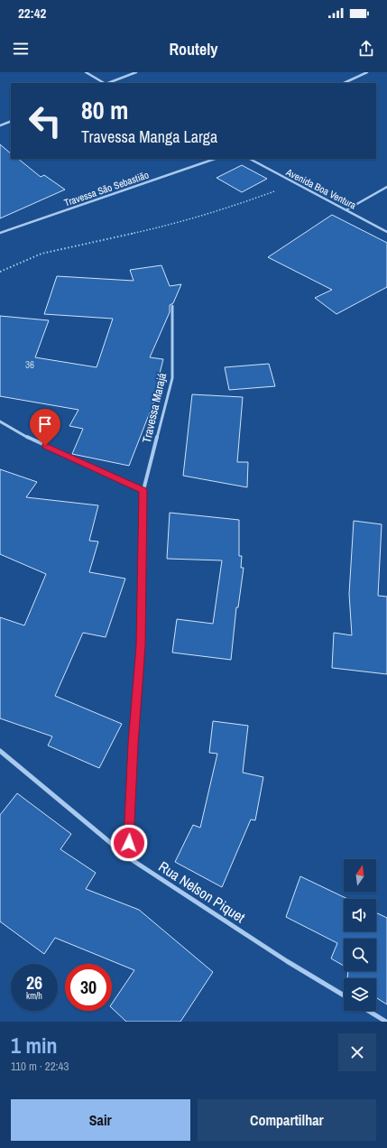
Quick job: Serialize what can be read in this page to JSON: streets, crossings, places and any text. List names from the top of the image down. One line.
{"streets":{"street":["Travessa São Sebastião","Avenida Boa Ventura","Travessa Marajá","Rua Nelson Piquet"]},"crossings":[["Travessa Marajá","Rua Nelson Piquet"]],"house_numbers":["36"],"north":"top","page":{"status":"22:42","header":"Routely","turn":["80 m","Travessa Manga Larga"],"speed":"26 km/h","limit":"30","heading":["1 min","110 m · 22:43"],"buttons":["Sair","Compartilhar"]}}
